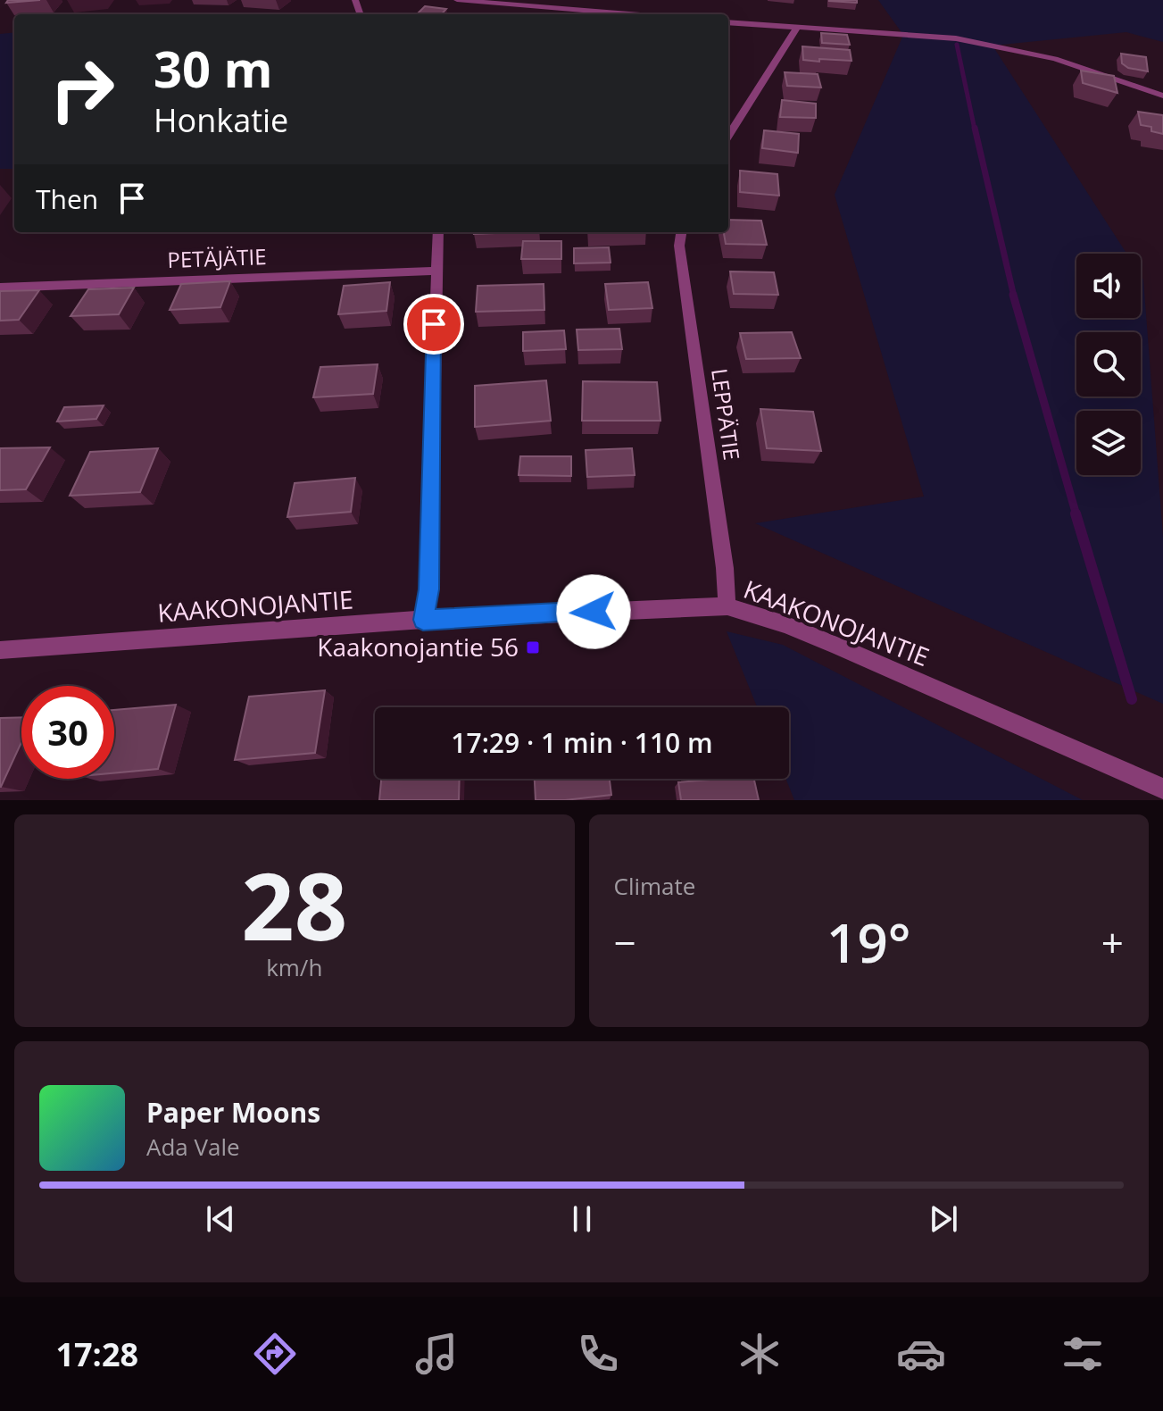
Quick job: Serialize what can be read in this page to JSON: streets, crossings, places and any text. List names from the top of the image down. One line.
{"streets":{"street":["PETÄJÄTIE","LEPPÄTIE","KAAKONOJANTIE"]},"crossings":[["LEPPÄTIE","KAAKONOJANTIE"]],"places":{"transit":["Kaakonojantie 56"]},"page":{"turn":["30 m","Honkatie"],"then":"Then","limit":"30","trip":"17:29 · 1 min · 110 m","tile":[["28","km/h"],"Climate"],"heat":["−","19°","+"],"song":["Paper Moons","Ada Vale"],"tabs":"17:28"}}
